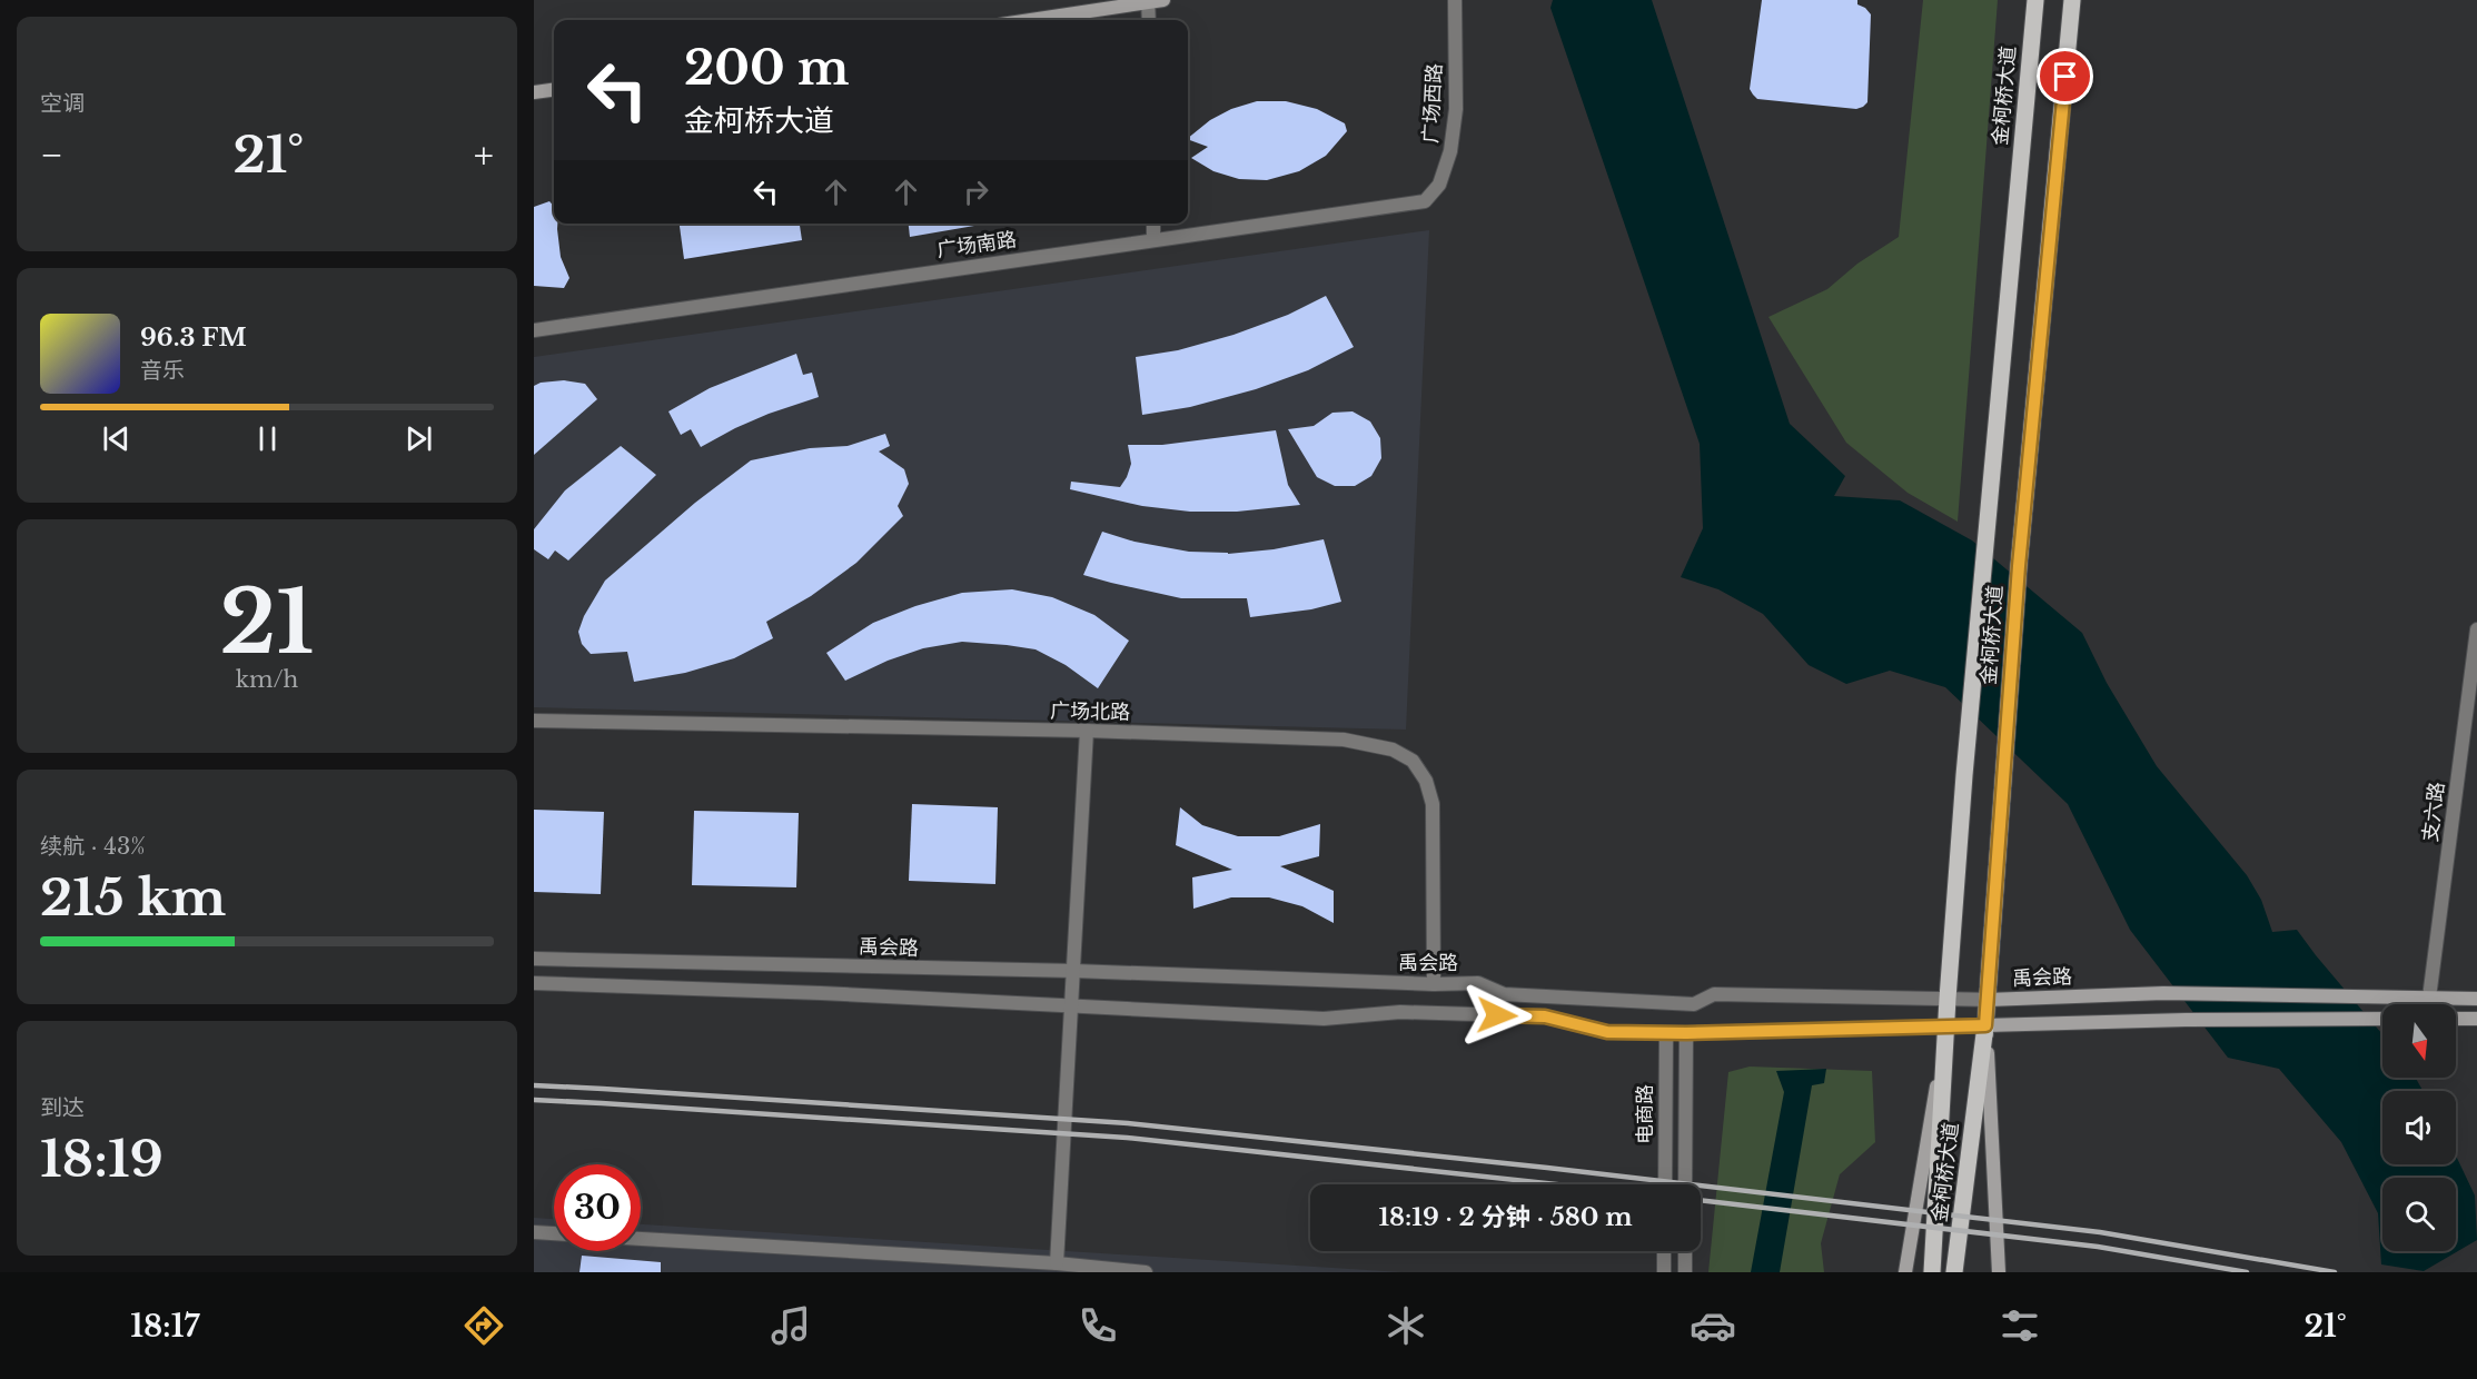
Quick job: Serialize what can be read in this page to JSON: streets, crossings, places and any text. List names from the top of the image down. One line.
{"streets":{"main road":["金柯桥大道"],"street":["广场西路","广场南路","广场北路","支六路","禹会路","电商路"]},"crossings":[["金柯桥大道","禹会路"],["广场西路","广场南路"],["广场北路","禹会路"],["支六路","禹会路"]],"north":"bottom","page":{"tile":["空调",["21","km/h"],["续航 · 43%","215 km"],["到达","18:19"]],"turn":["200 m","金柯桥大道"],"heat":["−","21°","+"],"song":["96.3 FM","音乐"],"limit":"30","trip":"18:19 · 2 分钟 · 580 m","tabs":["18:17","21°"]}}
